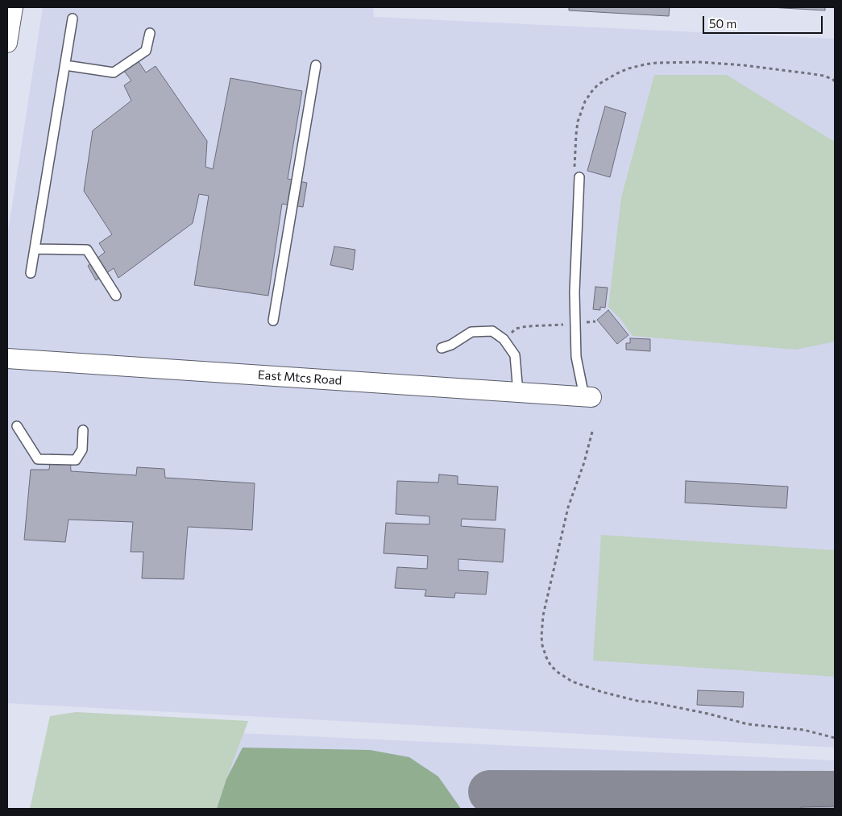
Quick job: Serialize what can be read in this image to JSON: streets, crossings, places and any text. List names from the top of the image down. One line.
{"streets":{"street":["East Mtcs Road"]},"scale_bar":"50 m"}
